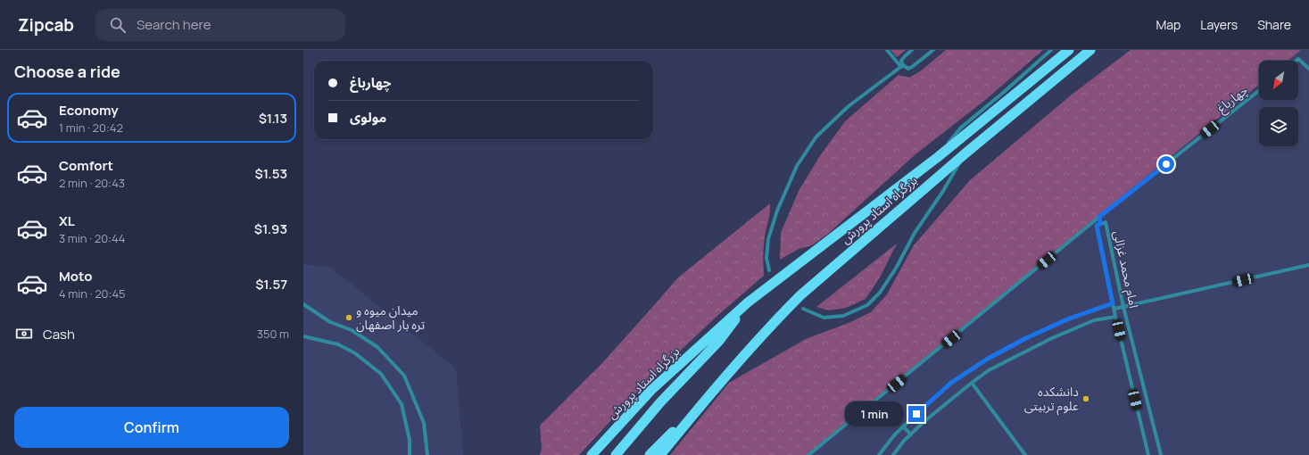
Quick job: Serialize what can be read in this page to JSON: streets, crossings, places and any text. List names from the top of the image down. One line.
{"streets":{"highway":["بزرگراه استاد پرورش"],"lane":["چهارباغ","امام محمد غزالی"]},"places":["میدان میوه و تره بار اصفهان","دانشکده علوم تربیتی"],"north":"bottom left","page":{"header":"Zipcab","search":"Search here","nav":["Map","Layers","Share"],"heading":"Choose a ride","banner":["چهارباغ","مولوی"],"list":[{"name":"Economy","note":"1 min · 20:42","value":"$1.13"},{"name":"Comfort","note":"2 min · 20:43","value":"$1.53"},{"name":"XL","note":"3 min · 20:44","value":"$1.93"},{"name":"Moto","note":"4 min · 20:45","value":"$1.57"}],"pay":["Cash","350 m"],"buttons":"Confirm","bubble":"1 min"}}
